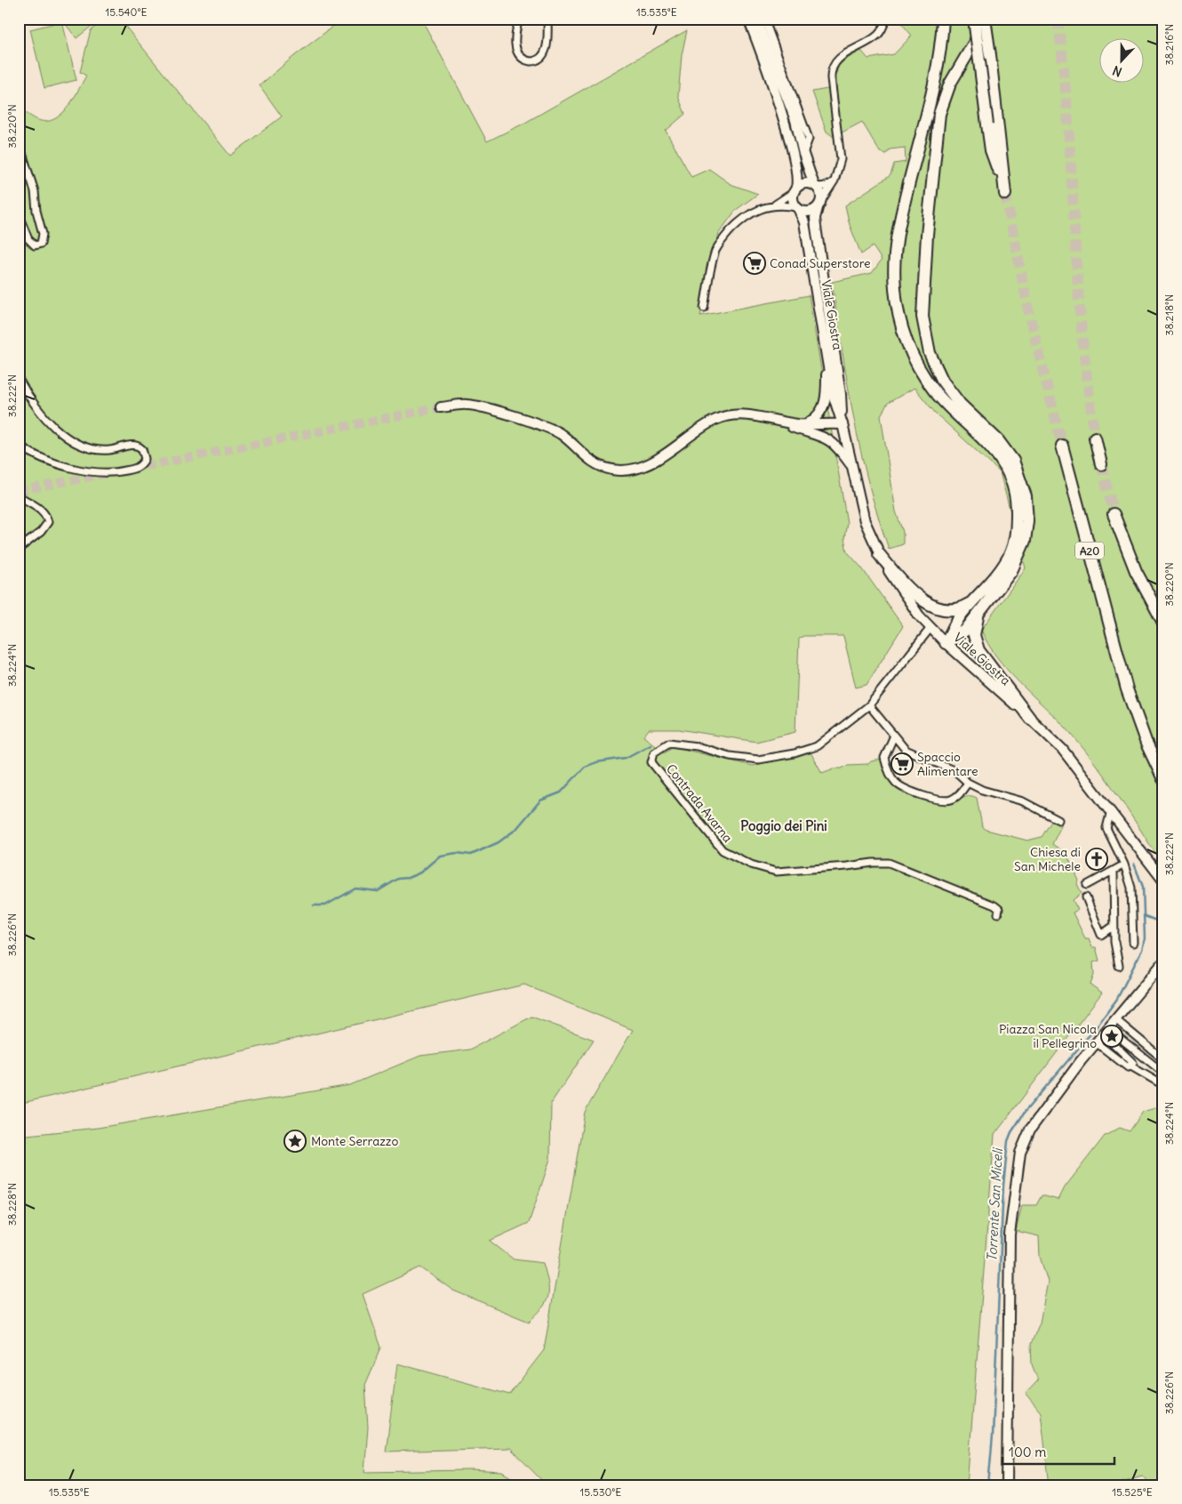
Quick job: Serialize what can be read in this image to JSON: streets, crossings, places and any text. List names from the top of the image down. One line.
{"streets":{"highway":["A20"],"main road":["Viale Giostra"],"street":["Contrada Avarna"]},"districts":["Poggio dei Pini"],"water":["Torrente San Miceli"],"places":{"supermarket":["Conad Superstore","Spaccio Alimentare"],"church":["Chiesa di San Michele"],"place":["Piazza San Nicola il Pellegrino","Monte Serrazzo"]},"scale_bar":"100 m","north":"bottom","coordinates":["15.540°E","15.535°E","38.216°N","38.220°N","38.218°N","38.222°N","38.224°N","38.226°N","38.228°N","15.530°E","15.525°E"]}
